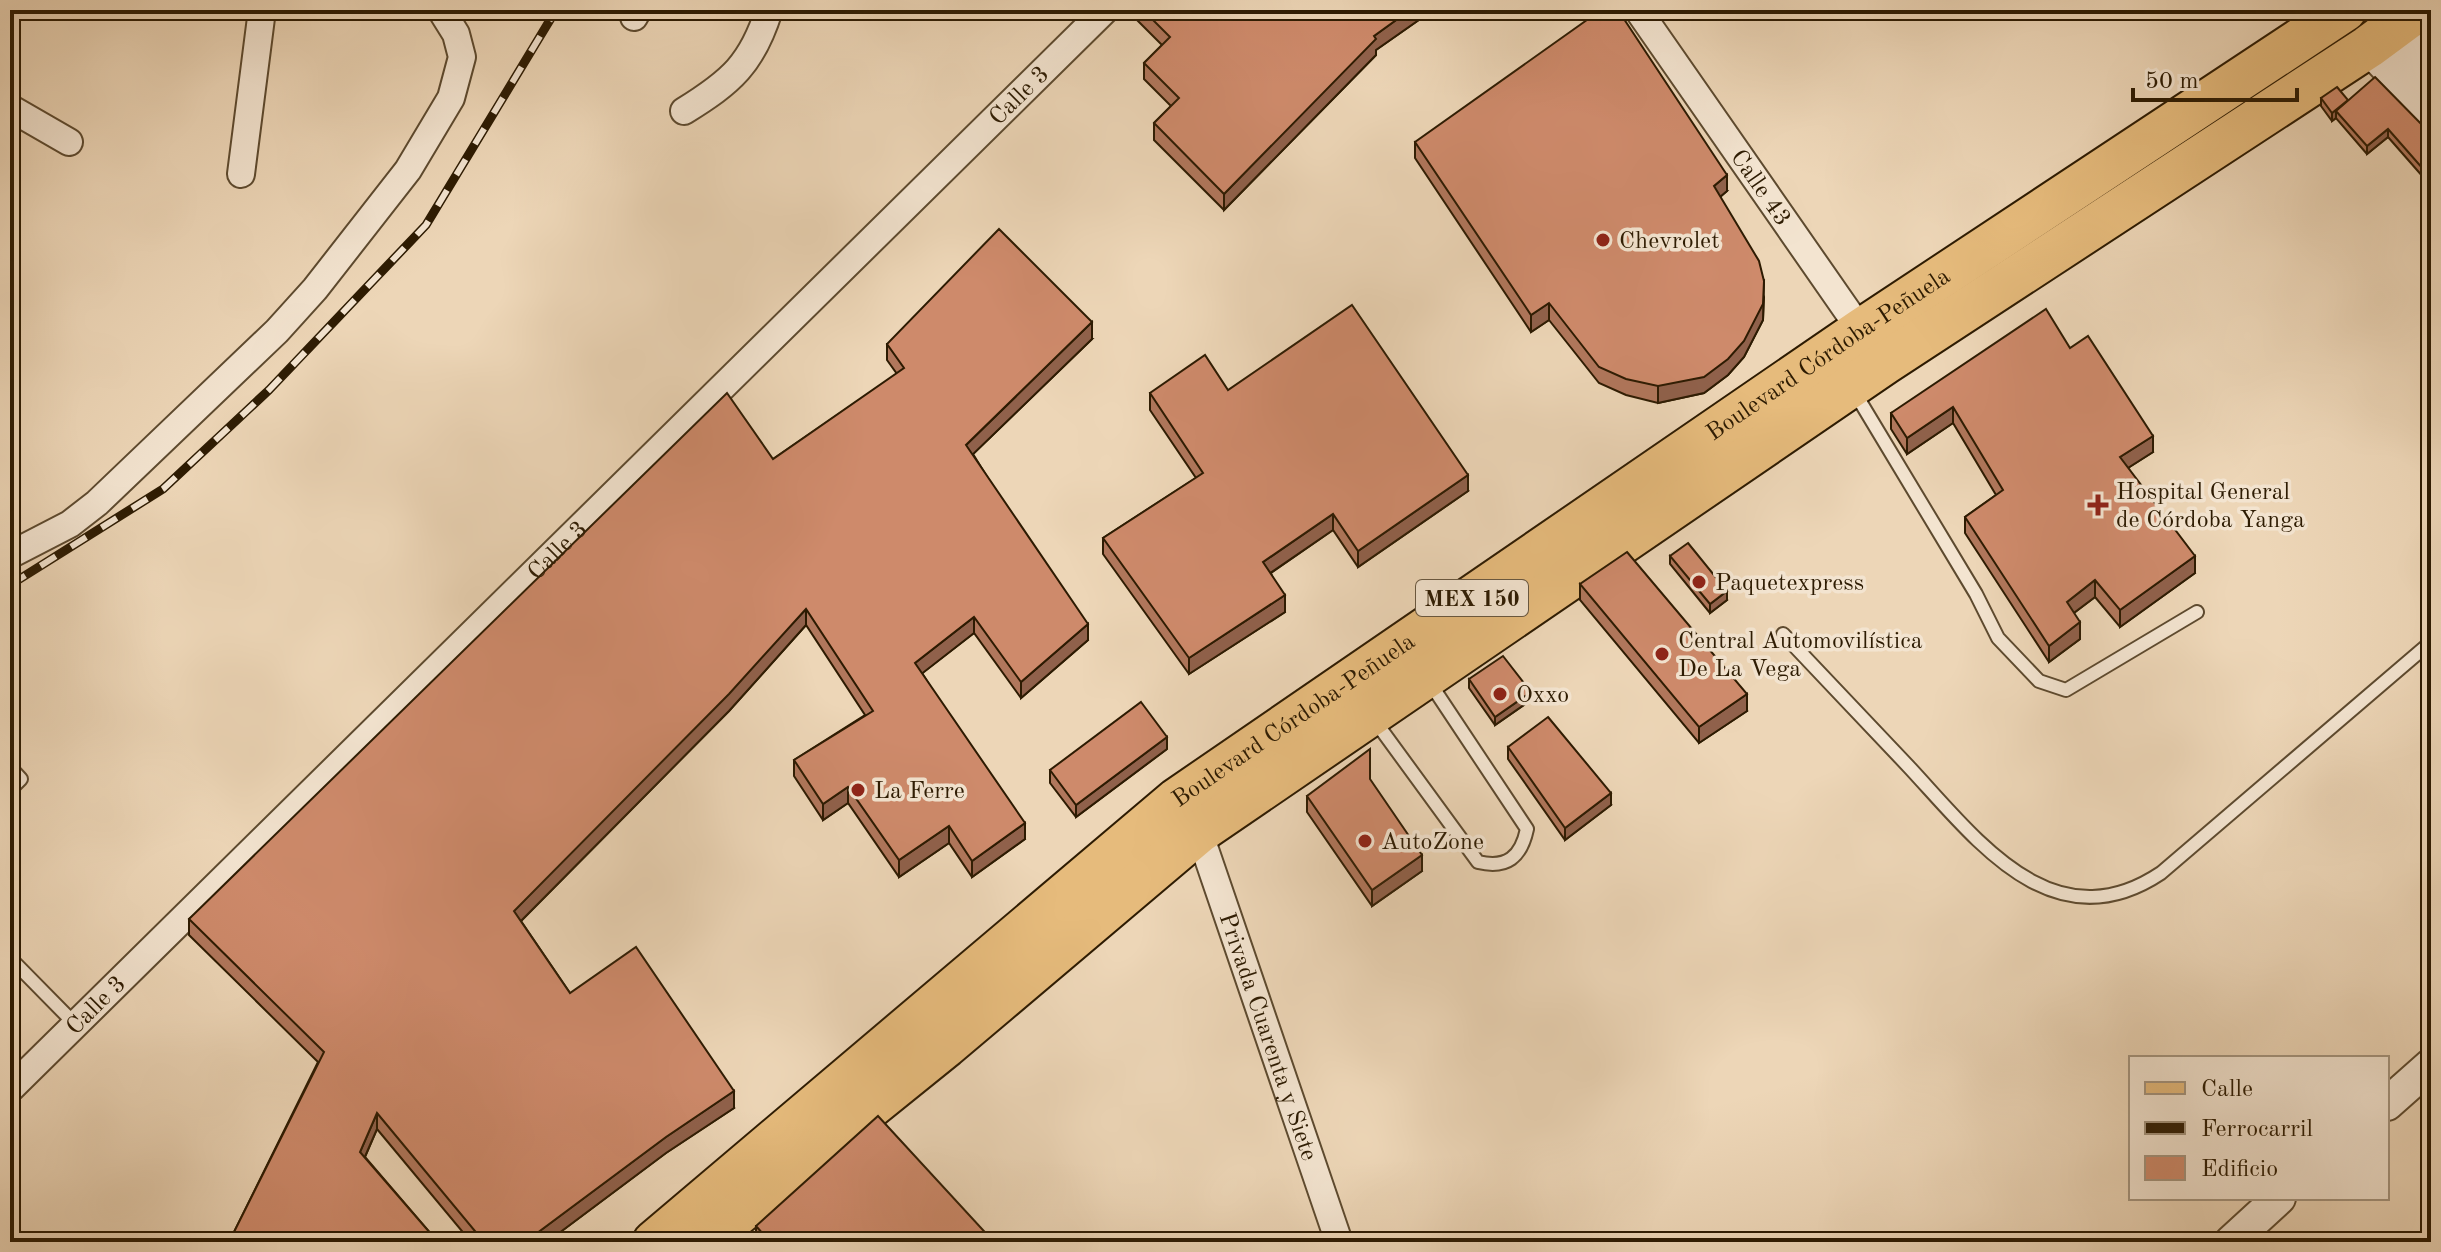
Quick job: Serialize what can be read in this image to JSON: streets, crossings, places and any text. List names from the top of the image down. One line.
{"streets":{"main road":["Boulevard Córdoba-Peñuela","MEX 150"],"street":["Calle 3","Calle 43","Privada Cuarenta y Siete"]},"crossings":[["Calle 43","Boulevard Córdoba-Peñuela"],["Boulevard Córdoba-Peñuela","Privada Cuarenta y Siete"]],"places":{"other":["Chevrolet","Paquetexpress","Central Automovilística De La Vega","Oxxo","La Ferre","AutoZone"],"health":["Hospital General de Córdoba Yanga"]},"legend":["Calle","Ferrocarril","Edificio"],"scale_bar":"50 m"}
